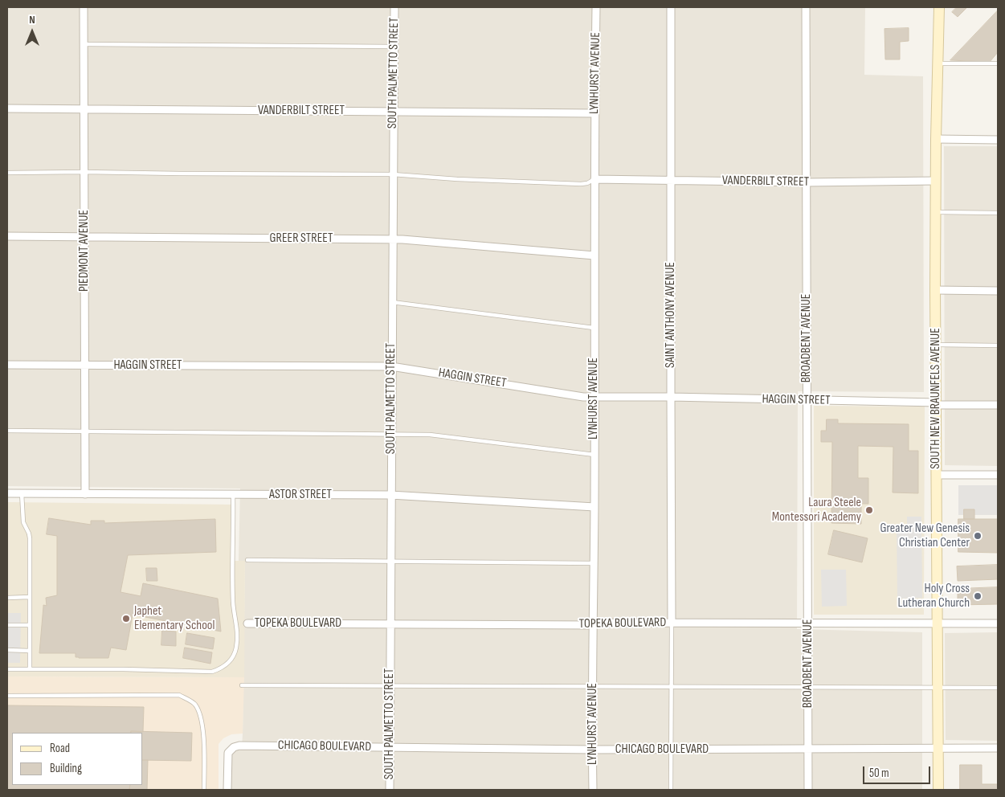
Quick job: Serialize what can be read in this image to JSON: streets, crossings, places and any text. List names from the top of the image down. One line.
{"streets":{"main road":["SOUTH NEW BRAUNFELS AVENUE"],"street":["SOUTH PALMETTO STREET","LYNHURST AVENUE","VANDERBILT STREET","GREER STREET","PIEDMONT AVENUE","SAINT ANTHONY AVENUE","BROADBENT AVENUE","HAGGIN STREET","ASTOR STREET","TOPEKA BOULEVARD","CHICAGO BOULEVARD"]},"crossings":[["SOUTH PALMETTO STREET","VANDERBILT STREET"],["SOUTH PALMETTO STREET","GREER STREET"],["SOUTH PALMETTO STREET","HAGGIN STREET"],["SOUTH PALMETTO STREET","ASTOR STREET"],["SOUTH PALMETTO STREET","TOPEKA BOULEVARD"],["SOUTH PALMETTO STREET","CHICAGO BOULEVARD"],["LYNHURST AVENUE","VANDERBILT STREET"],["LYNHURST AVENUE","GREER STREET"],["LYNHURST AVENUE","HAGGIN STREET"],["LYNHURST AVENUE","ASTOR STREET"],["LYNHURST AVENUE","TOPEKA BOULEVARD"],["LYNHURST AVENUE","CHICAGO BOULEVARD"],["VANDERBILT STREET","PIEDMONT AVENUE"],["VANDERBILT STREET","SAINT ANTHONY AVENUE"],["VANDERBILT STREET","BROADBENT AVENUE"],["VANDERBILT STREET","SOUTH NEW BRAUNFELS AVENUE"],["GREER STREET","PIEDMONT AVENUE"],["PIEDMONT AVENUE","HAGGIN STREET"],["PIEDMONT AVENUE","ASTOR STREET"],["SAINT ANTHONY AVENUE","HAGGIN STREET"],["SAINT ANTHONY AVENUE","TOPEKA BOULEVARD"],["BROADBENT AVENUE","HAGGIN STREET"],["BROADBENT AVENUE","TOPEKA BOULEVARD"],["BROADBENT AVENUE","CHICAGO BOULEVARD"],["HAGGIN STREET","SOUTH NEW BRAUNFELS AVENUE"],["SOUTH NEW BRAUNFELS AVENUE","TOPEKA BOULEVARD"],["SOUTH NEW BRAUNFELS AVENUE","CHICAGO BOULEVARD"]],"places":["Laura Steele Montessori Academy","Greater New Genesis Christian Center","Holy Cross Lutheran Church","Japhet Elementary School"],"legend":["Road","Building"],"scale_bar":"50 m","north":"top"}
